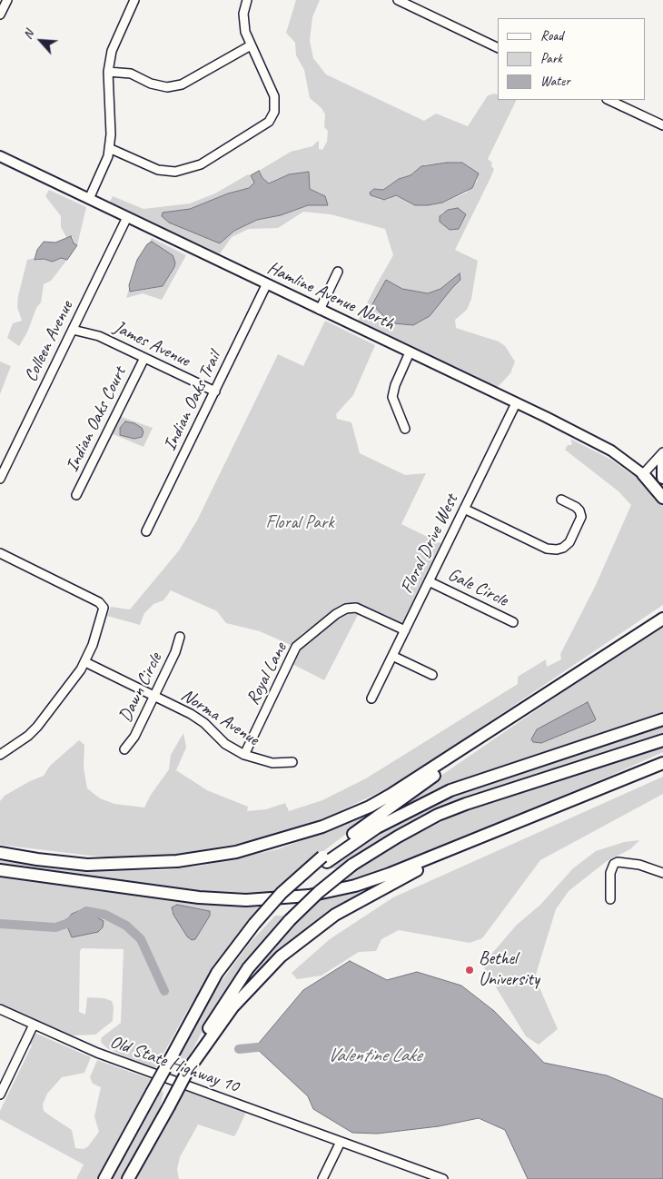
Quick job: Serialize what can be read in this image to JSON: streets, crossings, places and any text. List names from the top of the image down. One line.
{"streets":{"highway":["Hamline Avenue North"],"street":["Colleen Avenue","James Avenue","Indian Oaks Trail","Indian Oaks Court","Floral Drive West","Gale Circle","Royal Lane","Dawn Circle","Norma Avenue","Old State Highway 10"]},"crossings":[["Hamline Avenue North","Colleen Avenue"],["Hamline Avenue North","Indian Oaks Trail"],["Hamline Avenue North","Floral Drive West"],["Colleen Avenue","James Avenue"],["James Avenue","Indian Oaks Trail"],["James Avenue","Indian Oaks Court"],["Floral Drive West","Gale Circle"],["Floral Drive West","Royal Lane"],["Royal Lane","Norma Avenue"],["Dawn Circle","Norma Avenue"]],"water":["Valentine Lake"],"parks":["Floral Park"],"places":["Bethel University"],"legend":["Road","Park","Water"],"north":"top left"}
